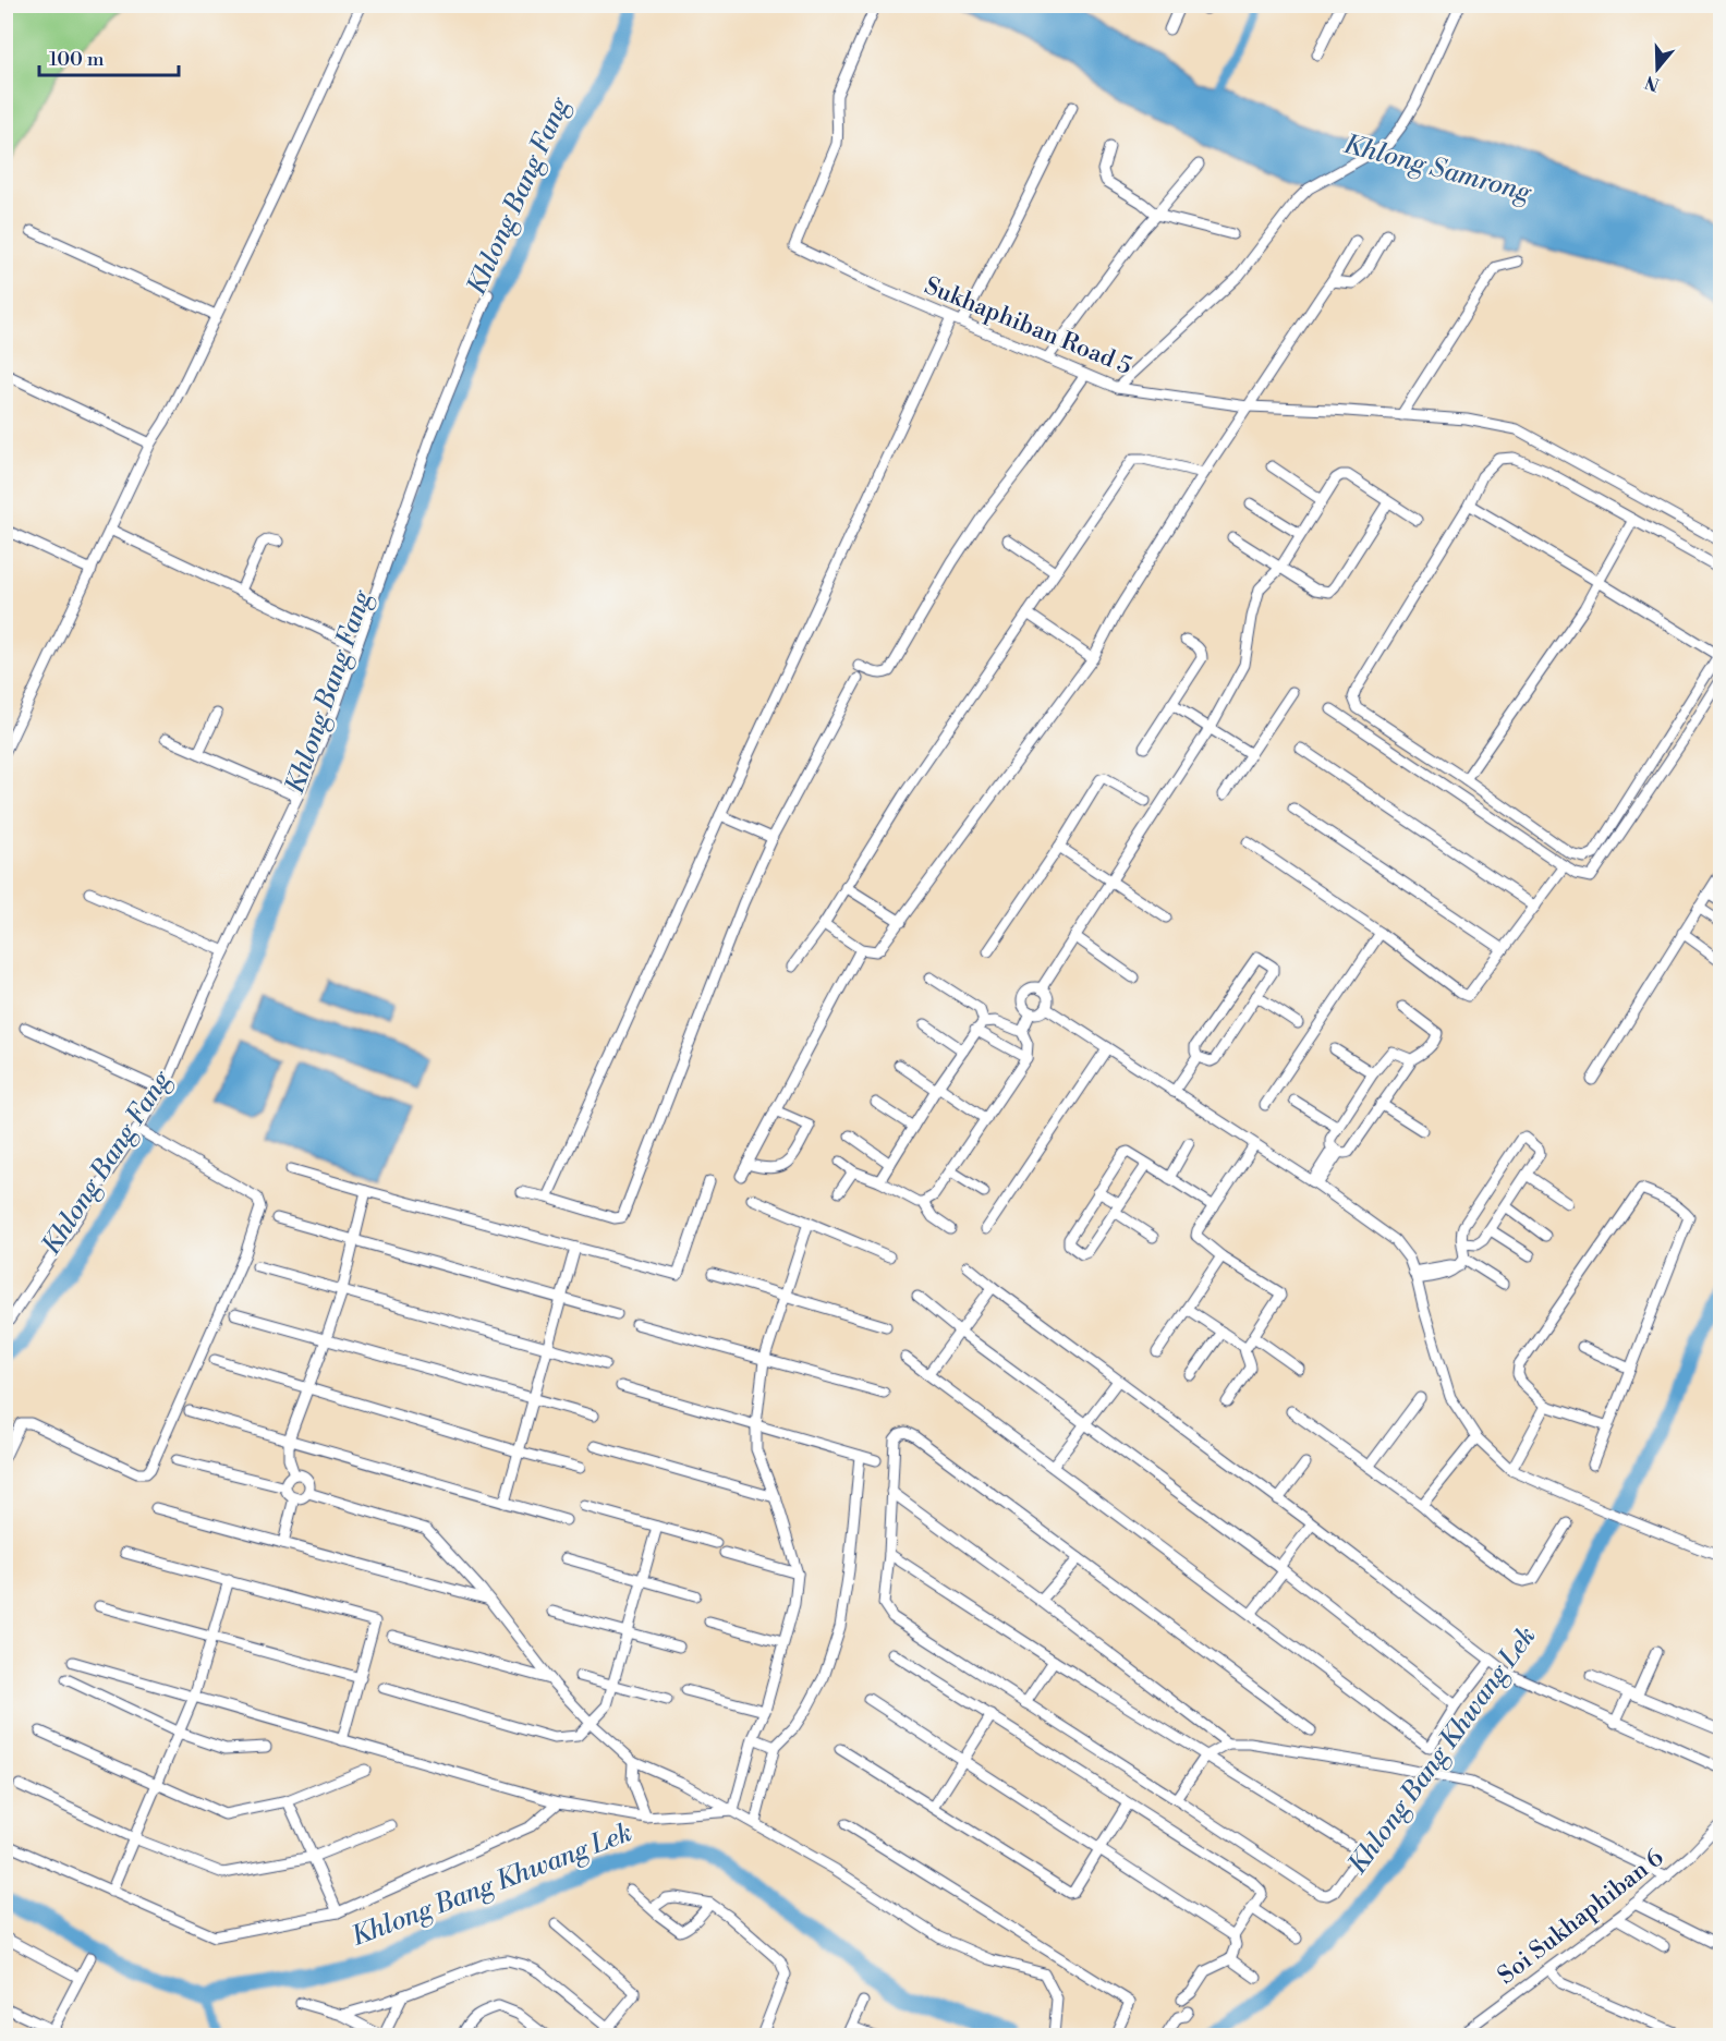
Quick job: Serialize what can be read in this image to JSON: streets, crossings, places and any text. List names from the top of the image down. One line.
{"streets":{"street":["Sukhaphiban Road 5","Soi Sukhaphiban 6"]},"water":["Khlong Samrong","Khlong Bang Fang","Khlong Bang Khwang Lek"],"scale_bar":"100 m","north":"bottom"}
